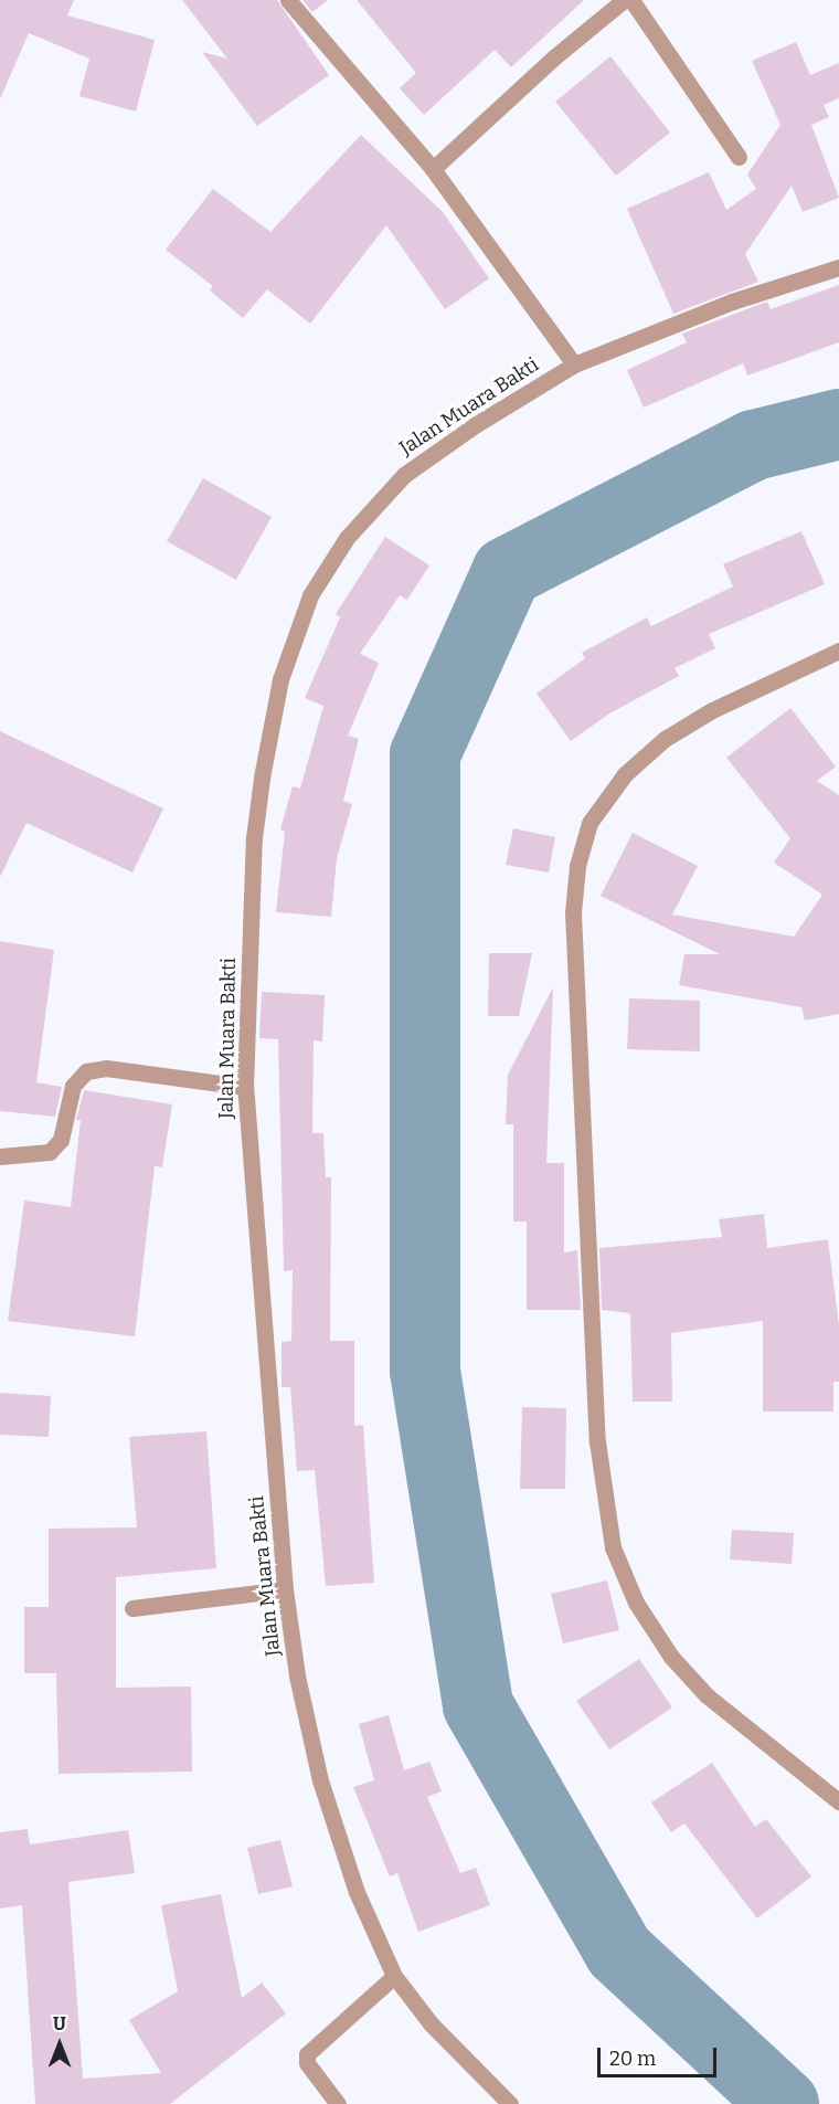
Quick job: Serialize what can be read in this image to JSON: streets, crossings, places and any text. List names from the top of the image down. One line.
{"streets":{"street":["Jalan Muara Bakti"]},"scale_bar":"20 m","north":"top"}
